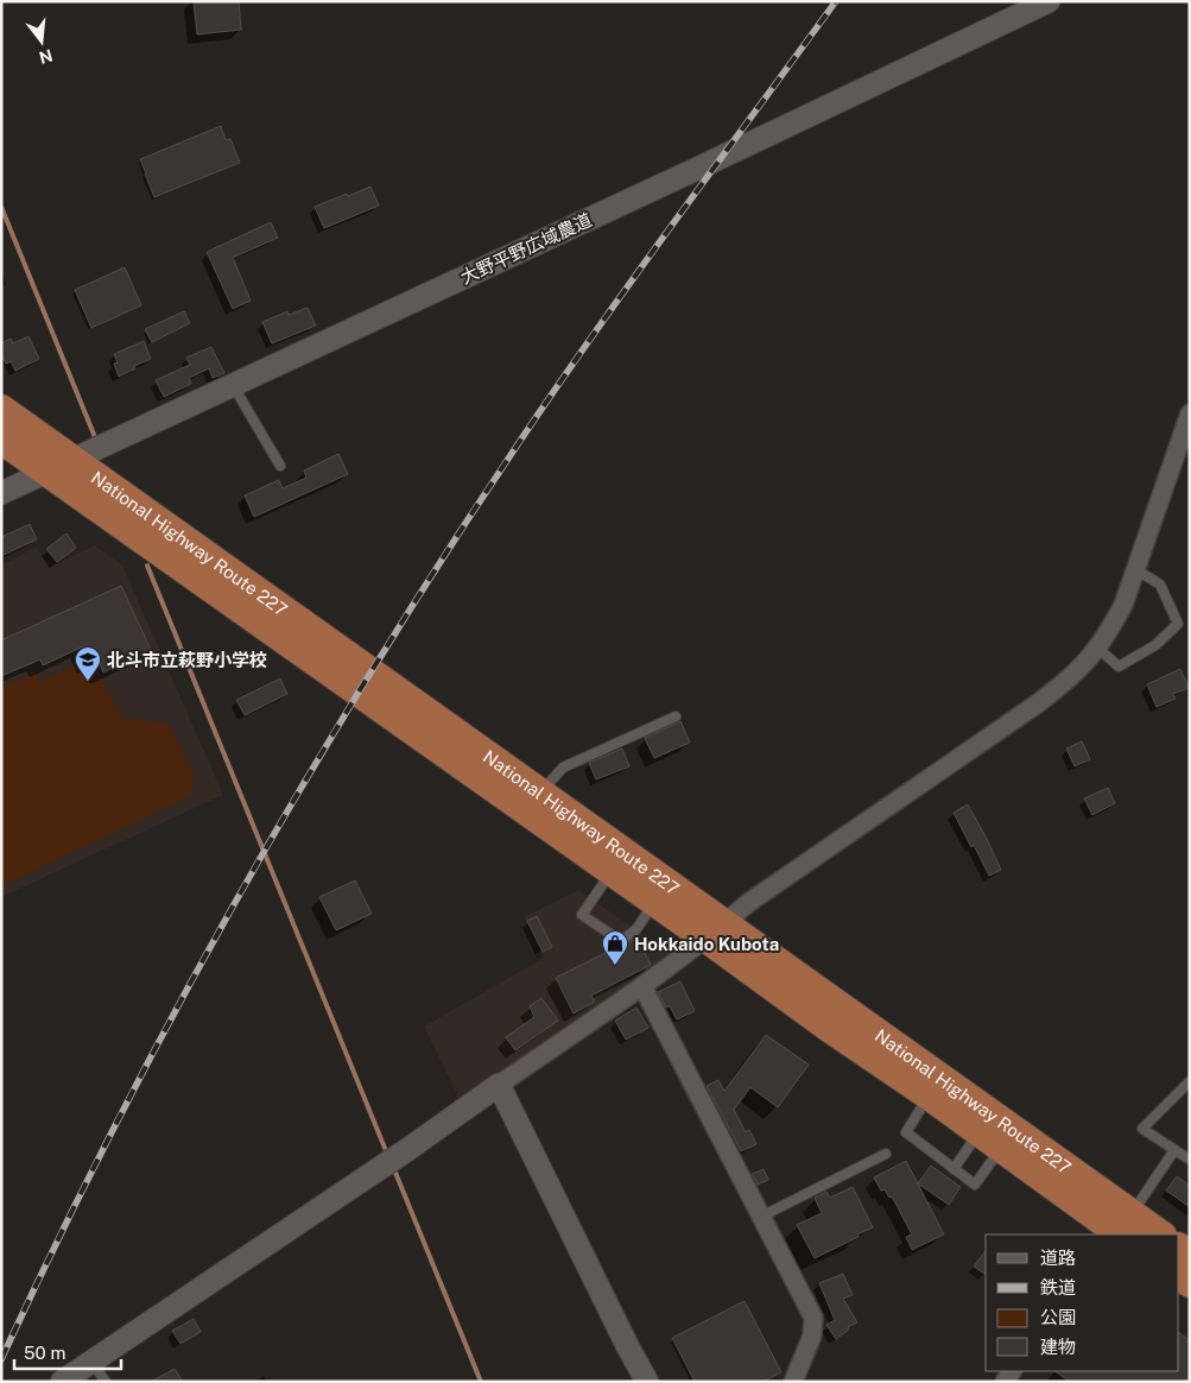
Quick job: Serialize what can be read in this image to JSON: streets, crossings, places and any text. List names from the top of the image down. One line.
{"streets":{"highway":["National Highway Route 227"],"street":["大野平野広域農道"]},"crossings":[["大野平野広域農道","National Highway Route 227"]],"places":{"school or university":["北斗市立萩野小学校"],"shop":["Hokkaido Kubota"]},"legend":["道路","鉄道","公園","建物"],"scale_bar":"50 m","north":"bottom"}
